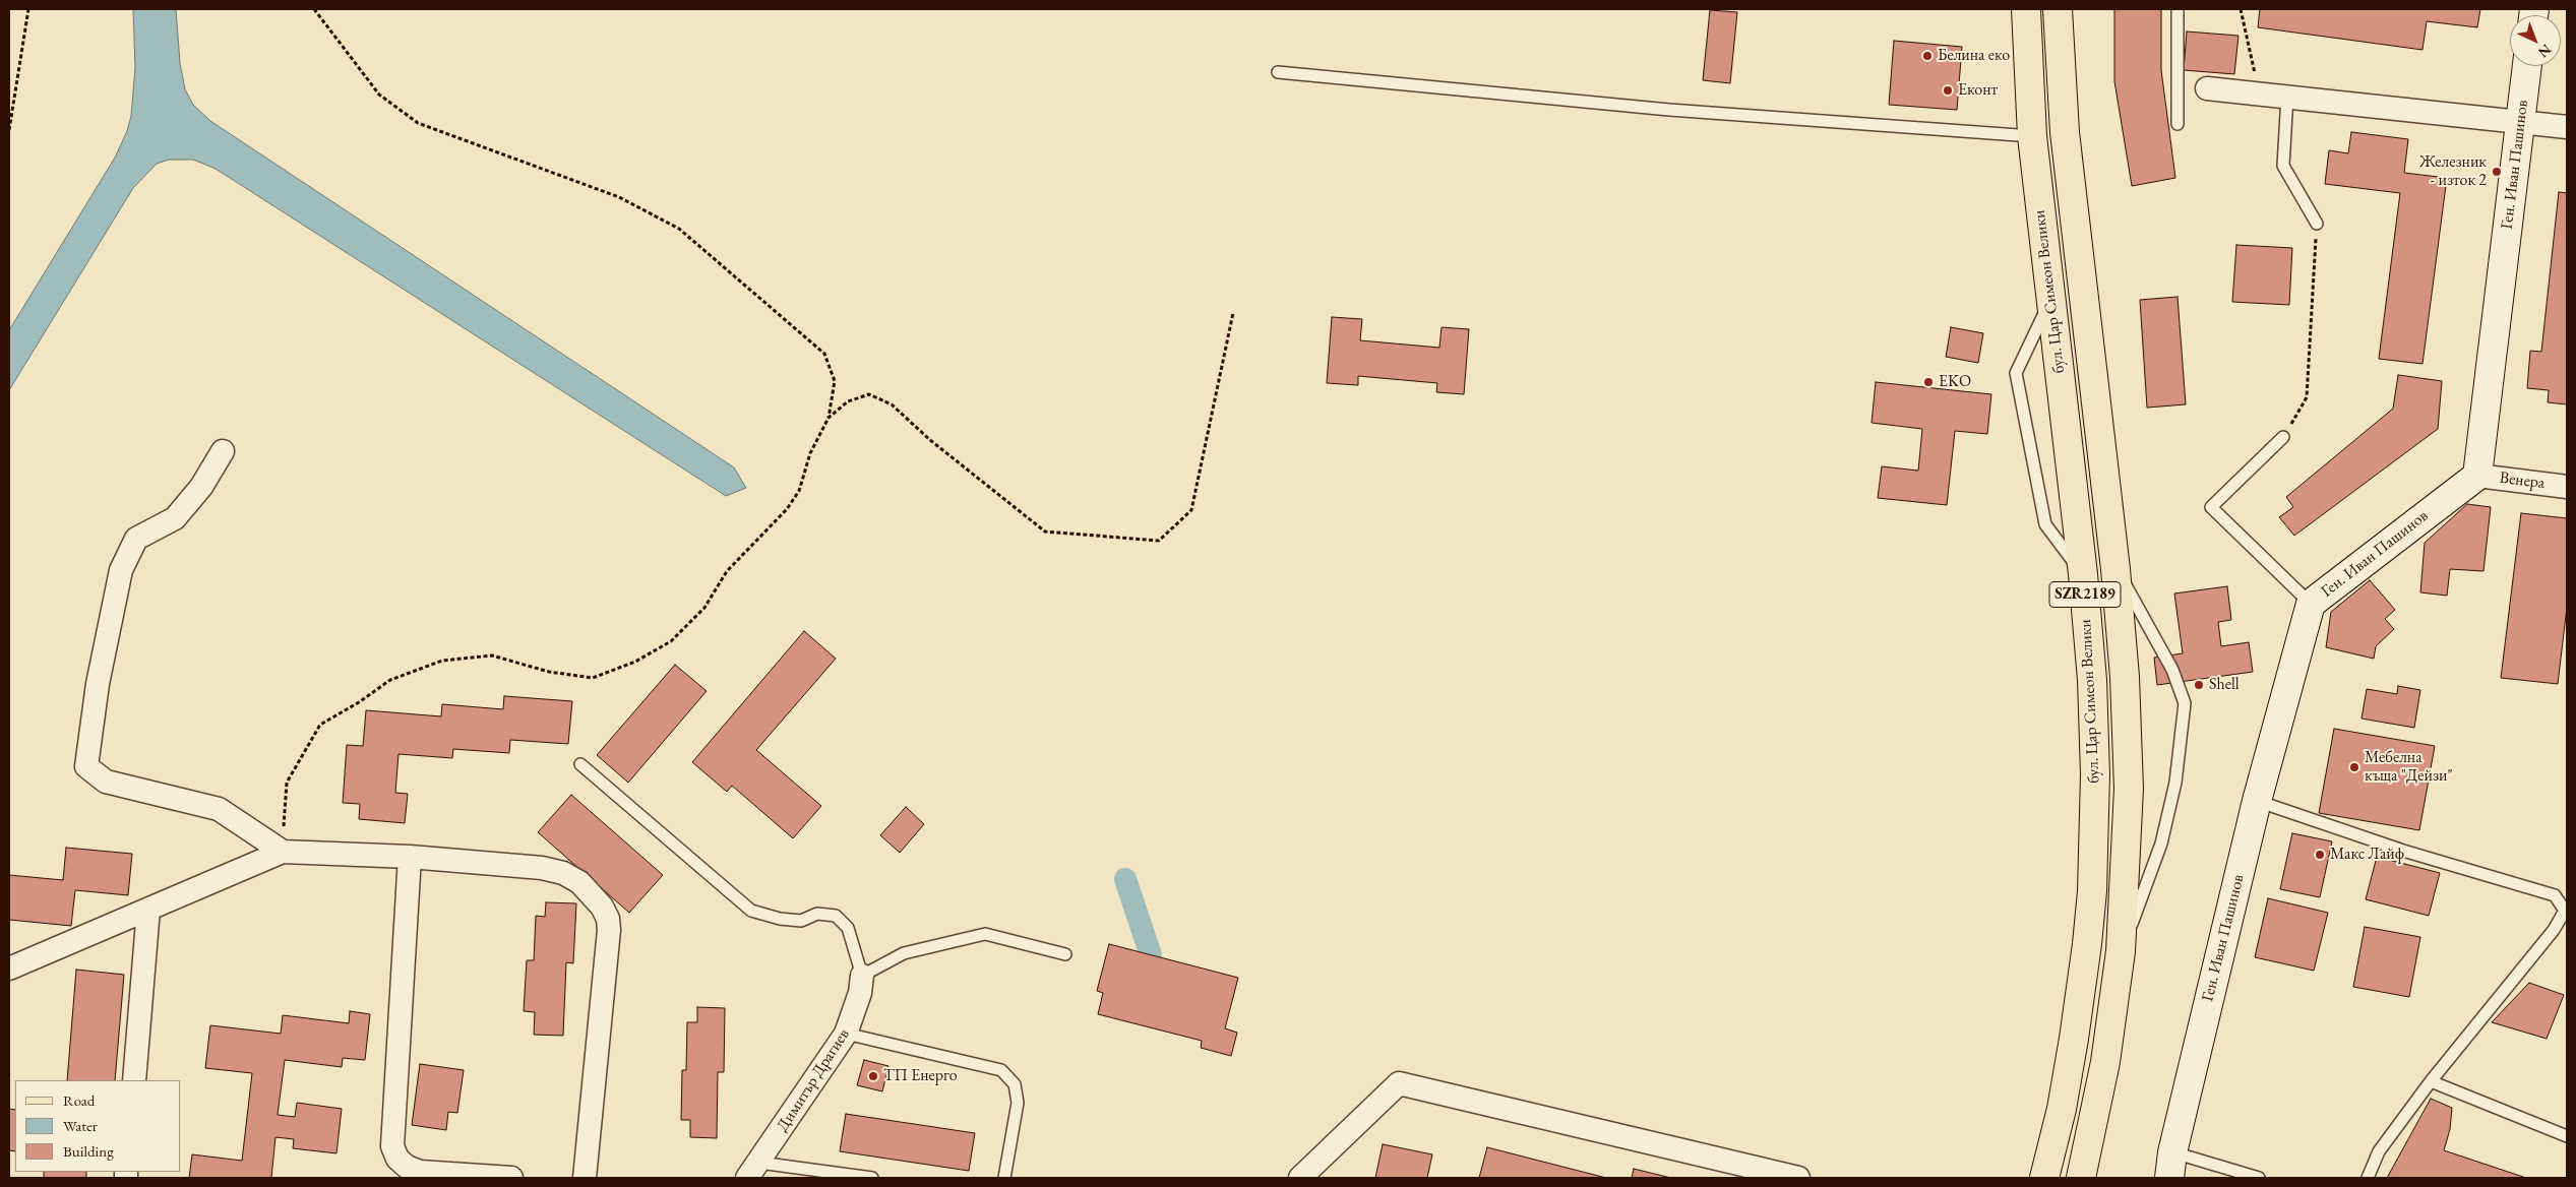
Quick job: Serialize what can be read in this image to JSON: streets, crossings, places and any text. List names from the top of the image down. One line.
{"streets":{"main road":["бул. Цар Симеон Велики","SZR2189"],"street":["Ген. Иван Пашинов","Венера","Димитър Драгиев"]},"crossings":[["Ген. Иван Пашинов","Венера"]],"places":["Белина еко","Еконт","Железник - изток 2","EKO","Shell","Мебелна къща \"Дейзи\"","Макс Лайф","ТП Енерго"],"legend":["Road","Water","Building"],"north":"bottom right"}
